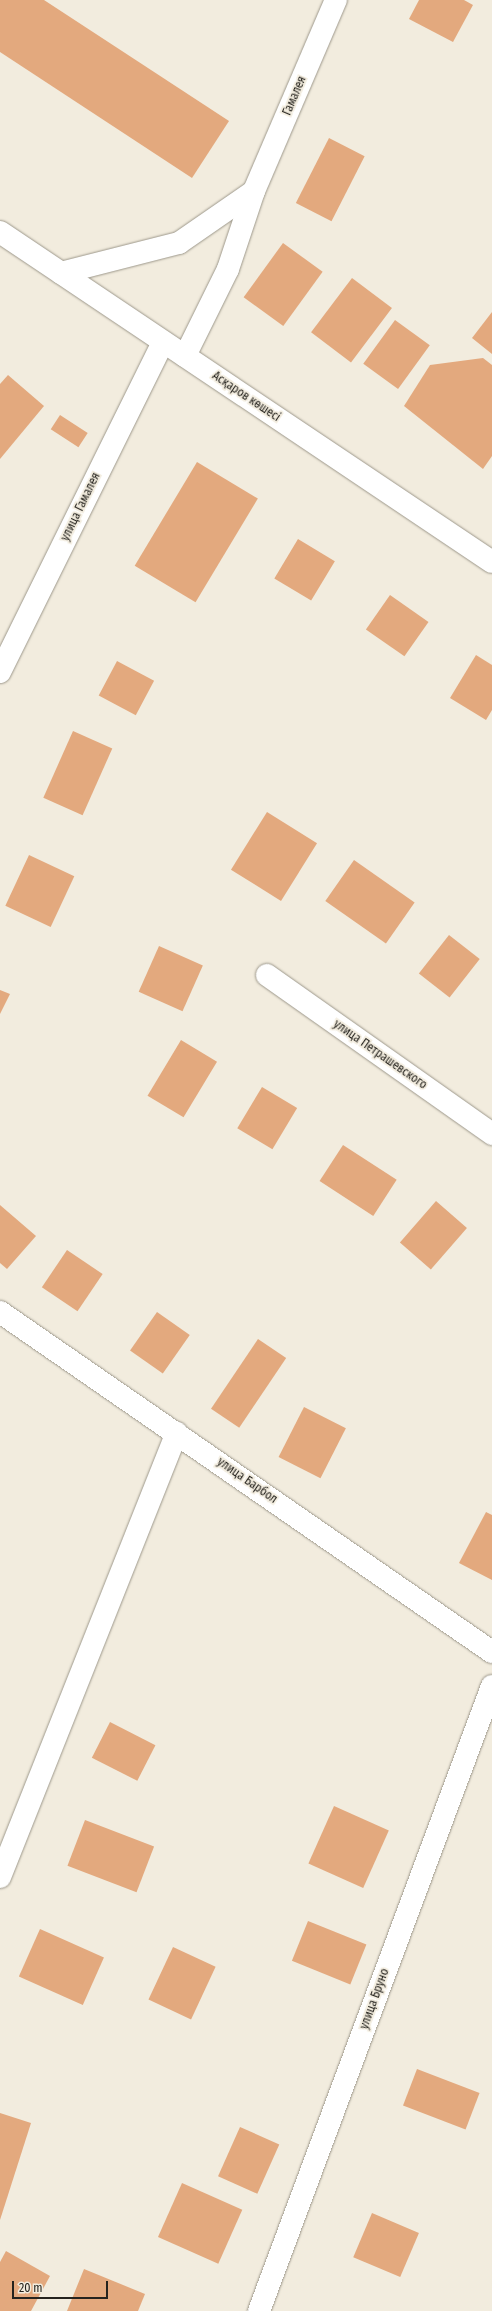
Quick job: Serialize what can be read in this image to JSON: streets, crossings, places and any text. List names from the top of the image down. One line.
{"streets":{"street":["Гамалея","Асқаров көшесі","улица Гамалея","улица Петрашевского","улица Барбол","улица Бруно"]},"crossings":[["Гамалея","Асқаров көшесі"],["Асқаров көшесі","улица Гамалея"]],"scale_bar":"20 m"}
